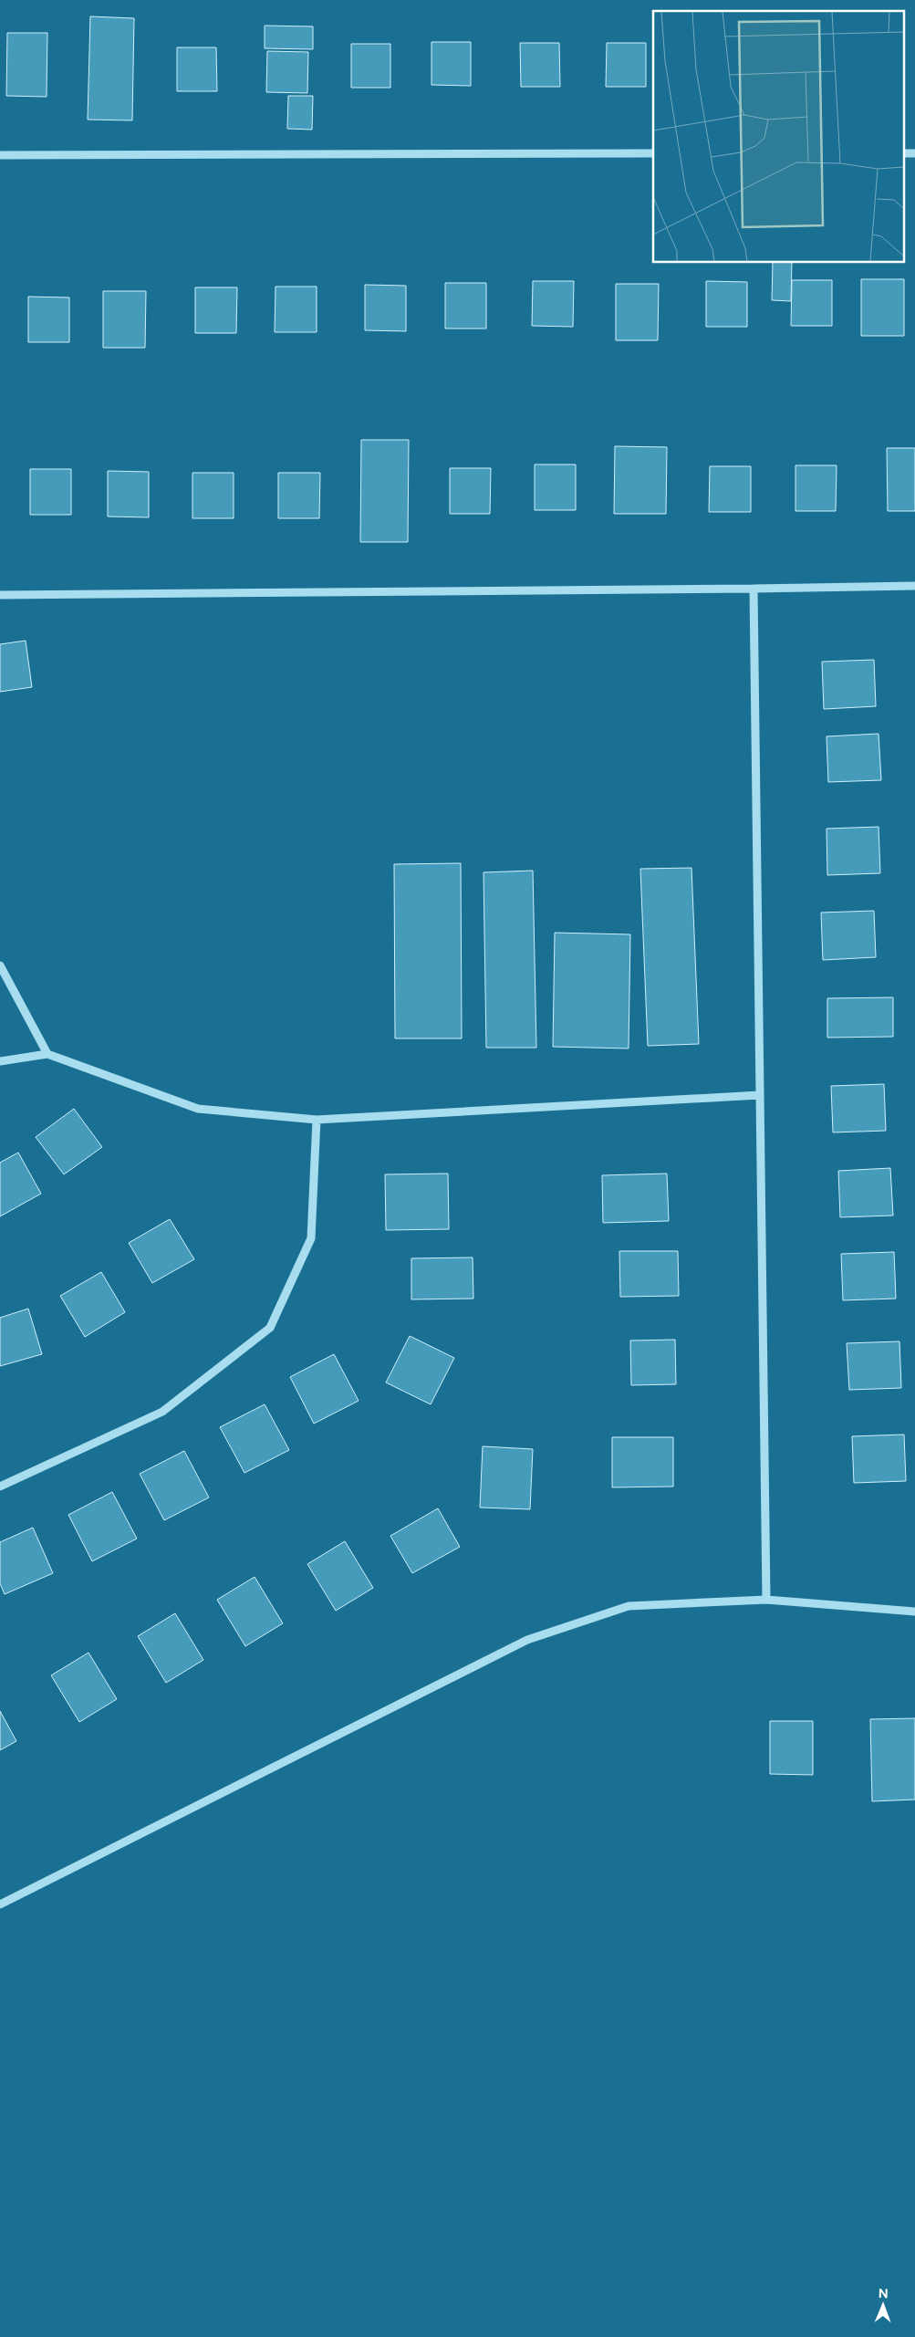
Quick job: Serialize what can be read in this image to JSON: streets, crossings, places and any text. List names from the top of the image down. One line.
{"north":"top"}
